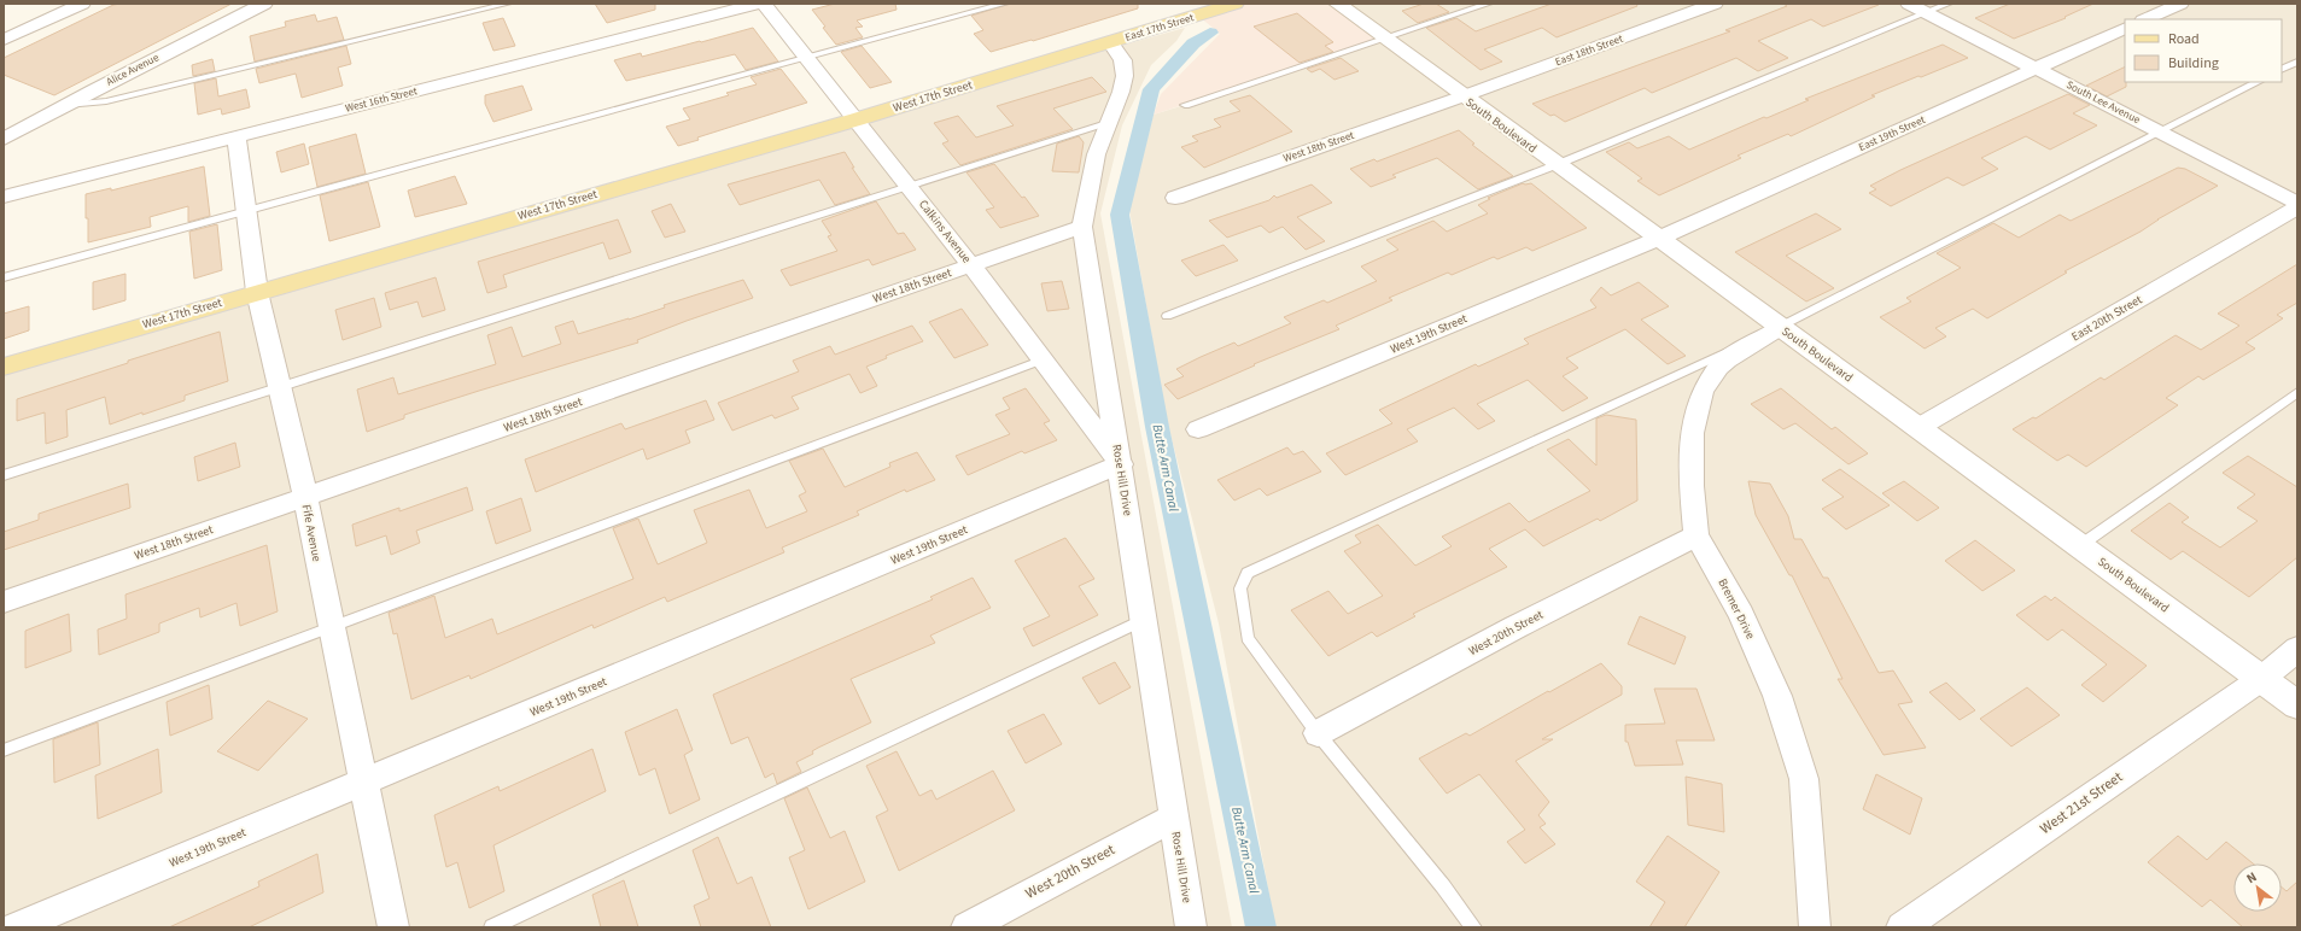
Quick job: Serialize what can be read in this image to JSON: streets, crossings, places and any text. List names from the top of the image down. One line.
{"streets":{"main road":["East 17th Street","West 17th Street"],"street":["East 18th Street","Alice Avenue","West 16th Street","South Lee Avenue","South Boulevard","East 19th Street","West 18th Street","Calkins Avenue","East 20th Street","West 19th Street","Rose Hill Drive","Fife Avenue","Bremer Drive","West 20th Street","West 21st Street"]},"crossings":[["East 17th Street","West 17th Street"],["East 17th Street","Rose Hill Drive"],["East 18th Street","South Boulevard"],["East 18th Street","West 18th Street"],["West 17th Street","Calkins Avenue"],["West 17th Street","Rose Hill Drive"],["West 17th Street","Fife Avenue"],["West 16th Street","Fife Avenue"],["South Lee Avenue","East 19th Street"],["South Boulevard","East 19th Street"],["South Boulevard","West 18th Street"],["South Boulevard","East 20th Street"],["South Boulevard","West 19th Street"],["South Boulevard","Bremer Drive"],["South Boulevard","West 21st Street"],["East 19th Street","West 19th Street"],["West 18th Street","Calkins Avenue"],["West 18th Street","Rose Hill Drive"],["West 18th Street","Fife Avenue"],["Calkins Avenue","West 19th Street"],["Calkins Avenue","Rose Hill Drive"],["West 19th Street","Rose Hill Drive"],["West 19th Street","Fife Avenue"],["Rose Hill Drive","West 20th Street"],["Bremer Drive","West 20th Street"]],"water":["Butte Arm Canal"],"legend":["Road","Building"],"north":"top left"}
